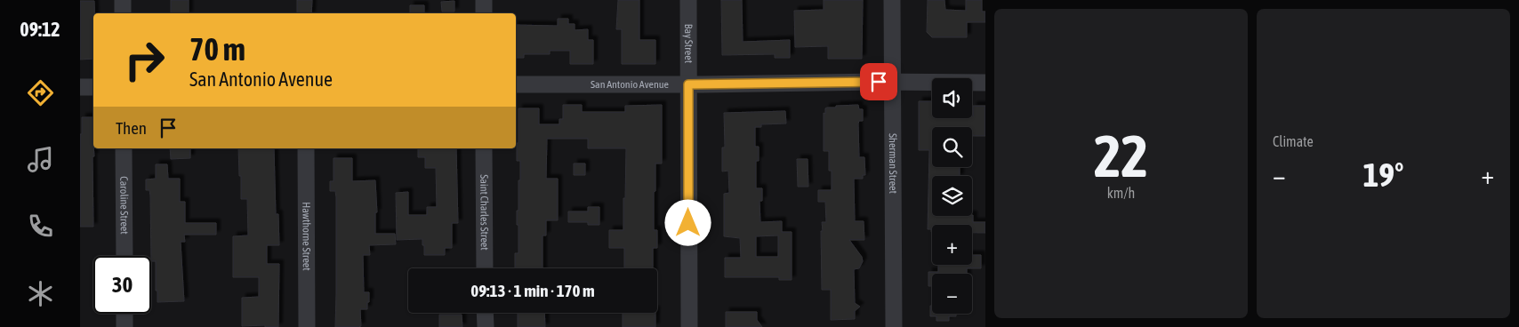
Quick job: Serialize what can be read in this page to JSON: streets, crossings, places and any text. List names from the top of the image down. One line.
{"streets":{"street":["Bay Street","San Antonio Avenue","Sherman Street","Caroline Street","Saint Charles Street","Hawthorne Street"]},"crossings":[["Bay Street","San Antonio Avenue"],["San Antonio Avenue","Sherman Street"]],"page":{"tabs":"09:12","tile":[["22","km/h"],"Climate"],"turn":["70 m","San Antonio Avenue"],"map_buttons":["+","−"],"then":"Then","heat":["−","19°","+"],"limit":"30","trip":"09:13 · 1 min · 170 m"}}
